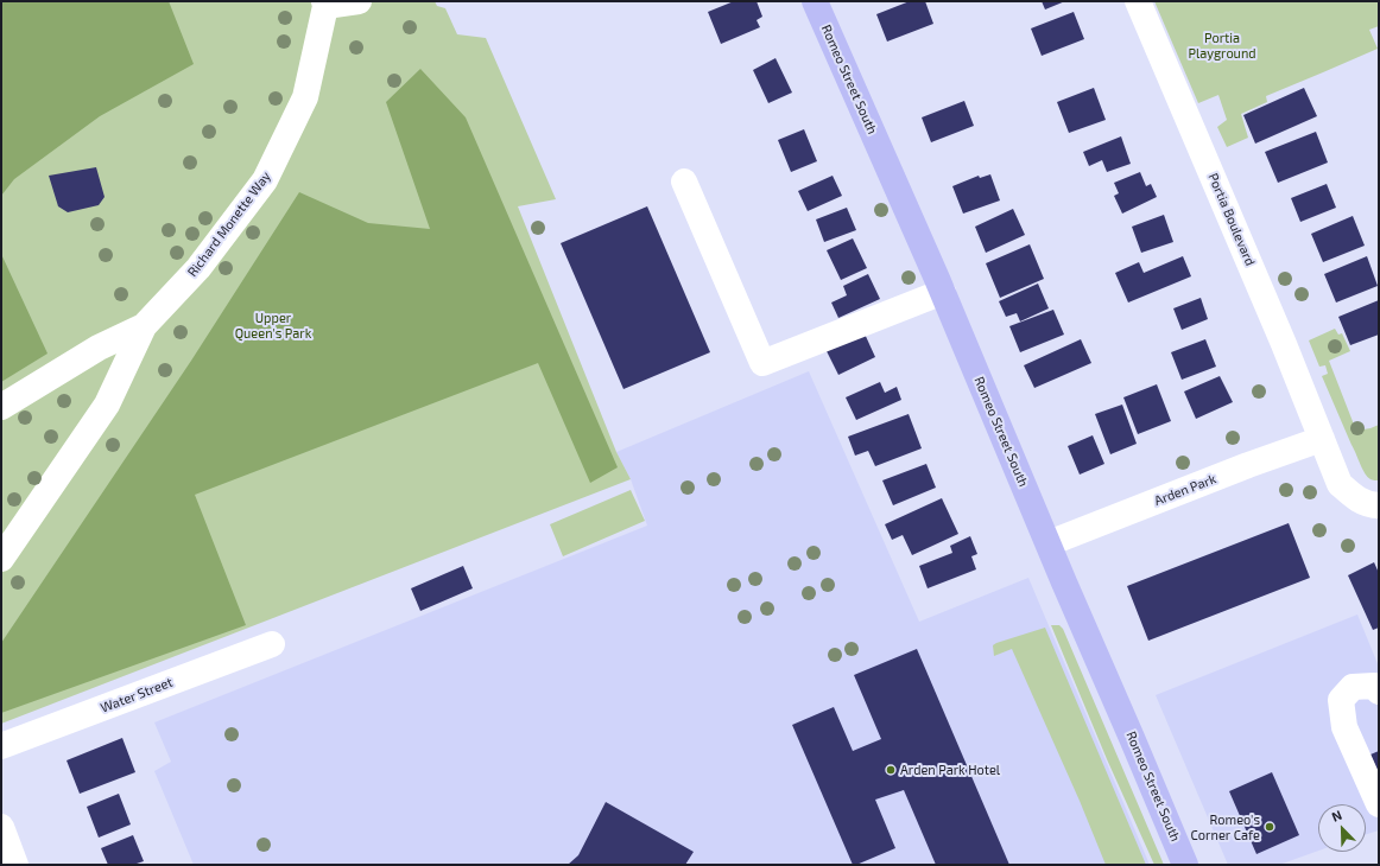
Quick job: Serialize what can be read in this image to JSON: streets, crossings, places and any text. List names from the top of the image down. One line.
{"streets":{"main road":["Romeo Street South"],"street":["Portia Boulevard","Richard Monette Way","Arden Park","Water Street"]},"crossings":[["Romeo Street South","Arden Park"],["Portia Boulevard","Arden Park"]],"parks":["Portia Playground","Upper Queen's Park"],"places":["Arden Park Hotel","Romeo's Corner Cafe"],"north":"top left"}
